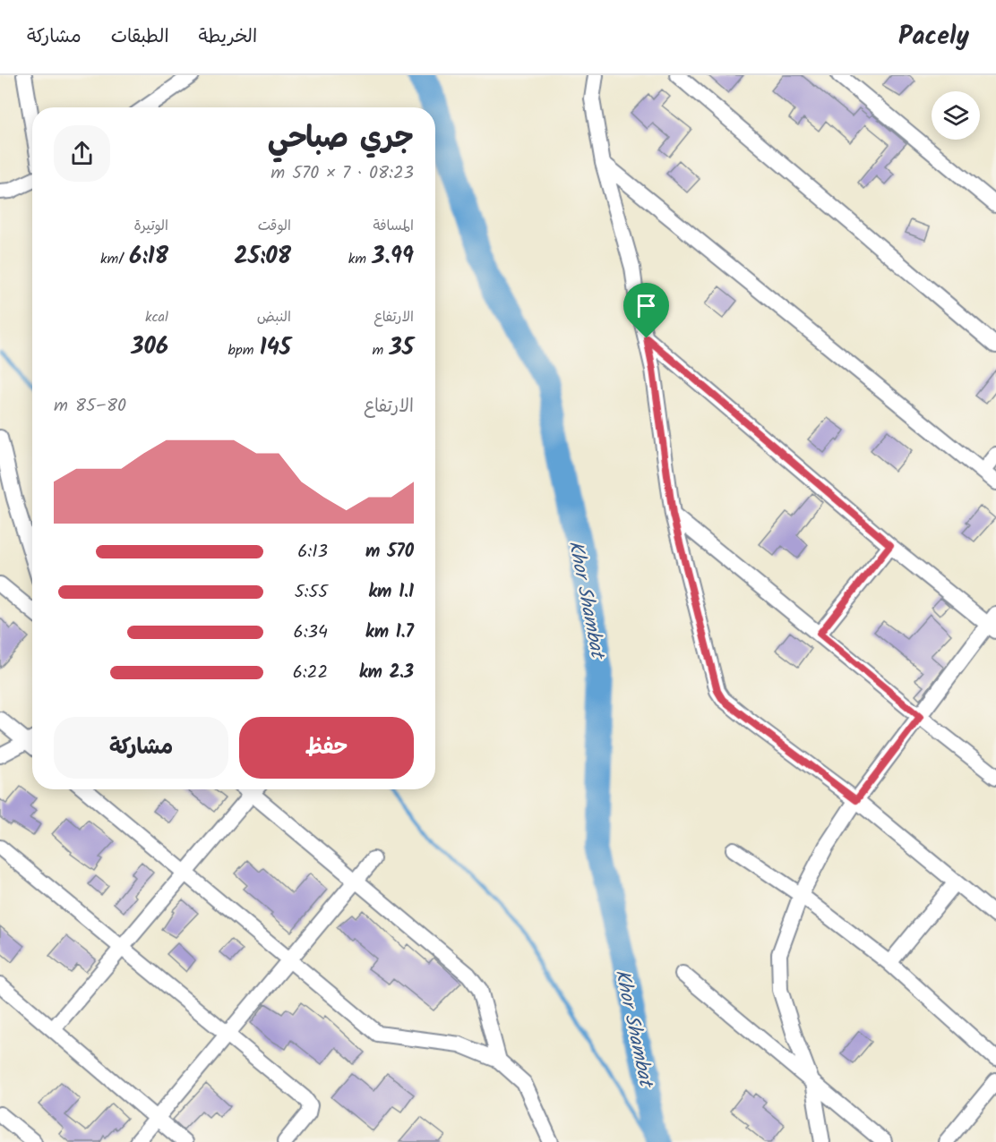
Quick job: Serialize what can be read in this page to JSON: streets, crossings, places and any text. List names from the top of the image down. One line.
{"water":["Khor Shambat"],"page":{"header":"Pacely","nav":["الخريطة","الطبقات","مشاركة"],"heading":["جري صباحي","08:23 · 7 × 570 m"],"stats":[["المسافة","3.99 km"],["الوقت","25:08"],["الوتيرة","6:18 /km"],["الارتفاع","35 m"],["النبض","145 bpm"],["kcal","306"]],"chart":["الارتفاع","80–85 m"],"list":[{"name":"570 m","note":"6:13"},{"name":"1.1 km","note":"5:55"},{"name":"1.7 km","note":"6:34"},{"name":"2.3 km","note":"6:22"}],"buttons":["حفظ","مشاركة"]}}
